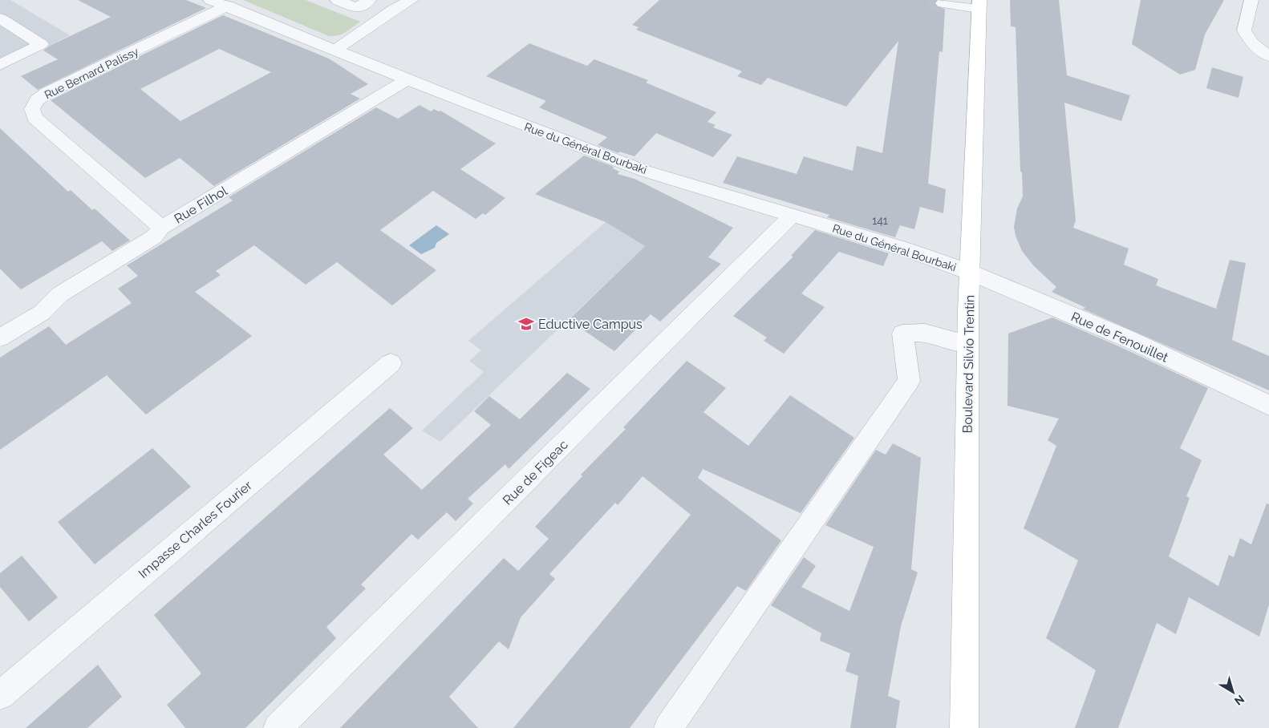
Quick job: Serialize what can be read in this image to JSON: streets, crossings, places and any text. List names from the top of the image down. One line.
{"streets":{"main road":["Boulevard Silvio Trentin"],"street":["Rue Bernard Palissy","Rue du Général Bourbaki","Rue Filhol","Rue de Fenouillet","Rue de Figeac","Impasse Charles Fourier"]},"crossings":[["Rue Bernard Palissy","Rue du Général Bourbaki"],["Rue Bernard Palissy","Rue Filhol"],["Rue du Général Bourbaki","Rue Filhol"],["Rue du Général Bourbaki","Rue de Fenouillet"],["Rue du Général Bourbaki","Boulevard Silvio Trentin"],["Rue du Général Bourbaki","Rue de Figeac"],["Rue de Fenouillet","Boulevard Silvio Trentin"]],"places":{"school or university":["Eductive Campus"]},"house_numbers":["141"],"north":"bottom right"}
